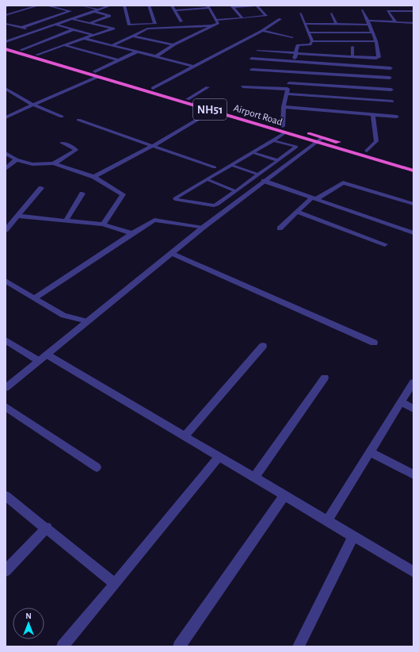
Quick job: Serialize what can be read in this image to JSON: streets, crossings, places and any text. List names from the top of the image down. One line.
{"streets":{"highway":["NH51","Airport Road"]},"north":"top"}
